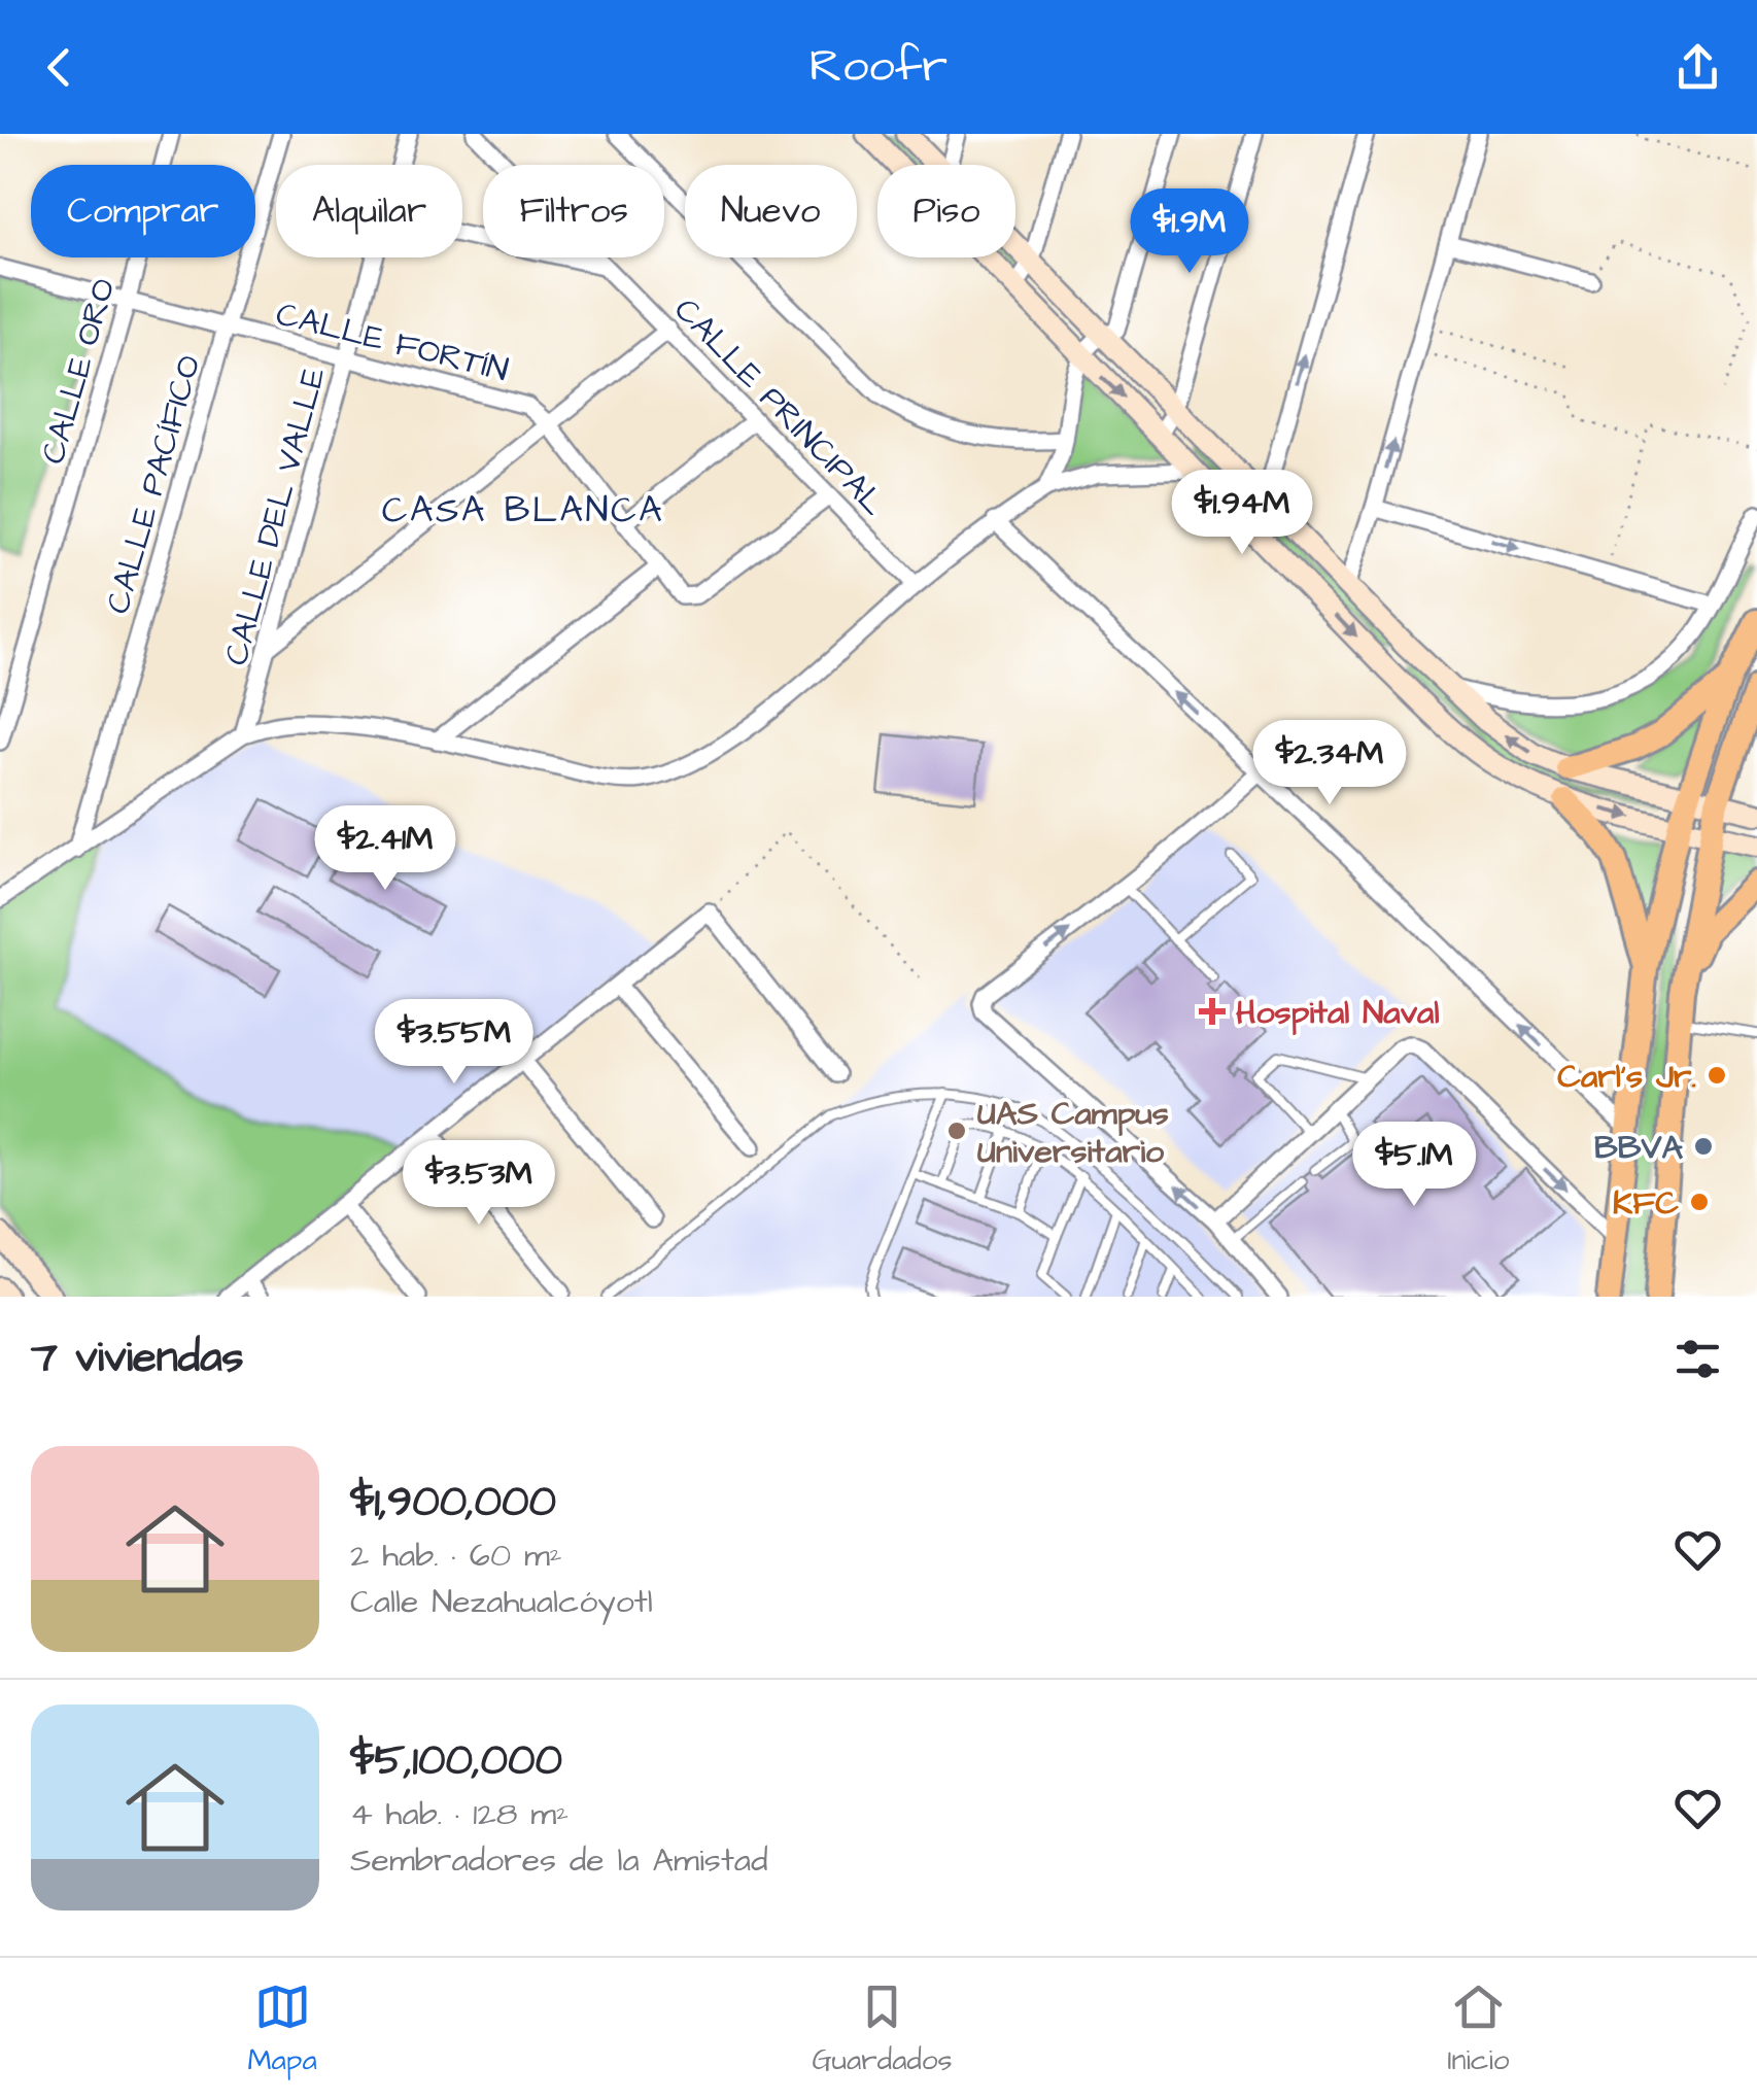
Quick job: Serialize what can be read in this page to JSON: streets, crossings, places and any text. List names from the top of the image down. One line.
{"streets":{"street":["CALLE FORTÍN","CALLE ORO","CALLE PRINCIPAL","CALLE PACÍFICO","CALLE DEL VALLE"]},"crossings":[["CALLE FORTÍN","CALLE ORO"],["CALLE FORTÍN","CALLE PRINCIPAL"],["CALLE FORTÍN","CALLE PACÍFICO"],["CALLE FORTÍN","CALLE DEL VALLE"]],"districts":["CASA BLANCA"],"places":{"health":["Hospital Naval"],"other":["Carl's Jr.","UAS Campus Universitario","BBVA","KFC"]},"page":{"header":"Roofr","chip":["Comprar","Alquilar","Filtros","Nuevo","Piso"],"price":["$1.9M","$1.94M","$2.34M","$2.41M","$3.55M","$5.1M","$3.53M"],"heading":"7 viviendas","list":[{"name":"$1,900,000","note":"2 hab. · 60 m² · Calle Nezahualcóyotl"},{"name":"$5,100,000","note":"4 hab. · 128 m² · Sembradores de la Amistad"}],"tabs":["Mapa","Guardados","Inicio"]}}
